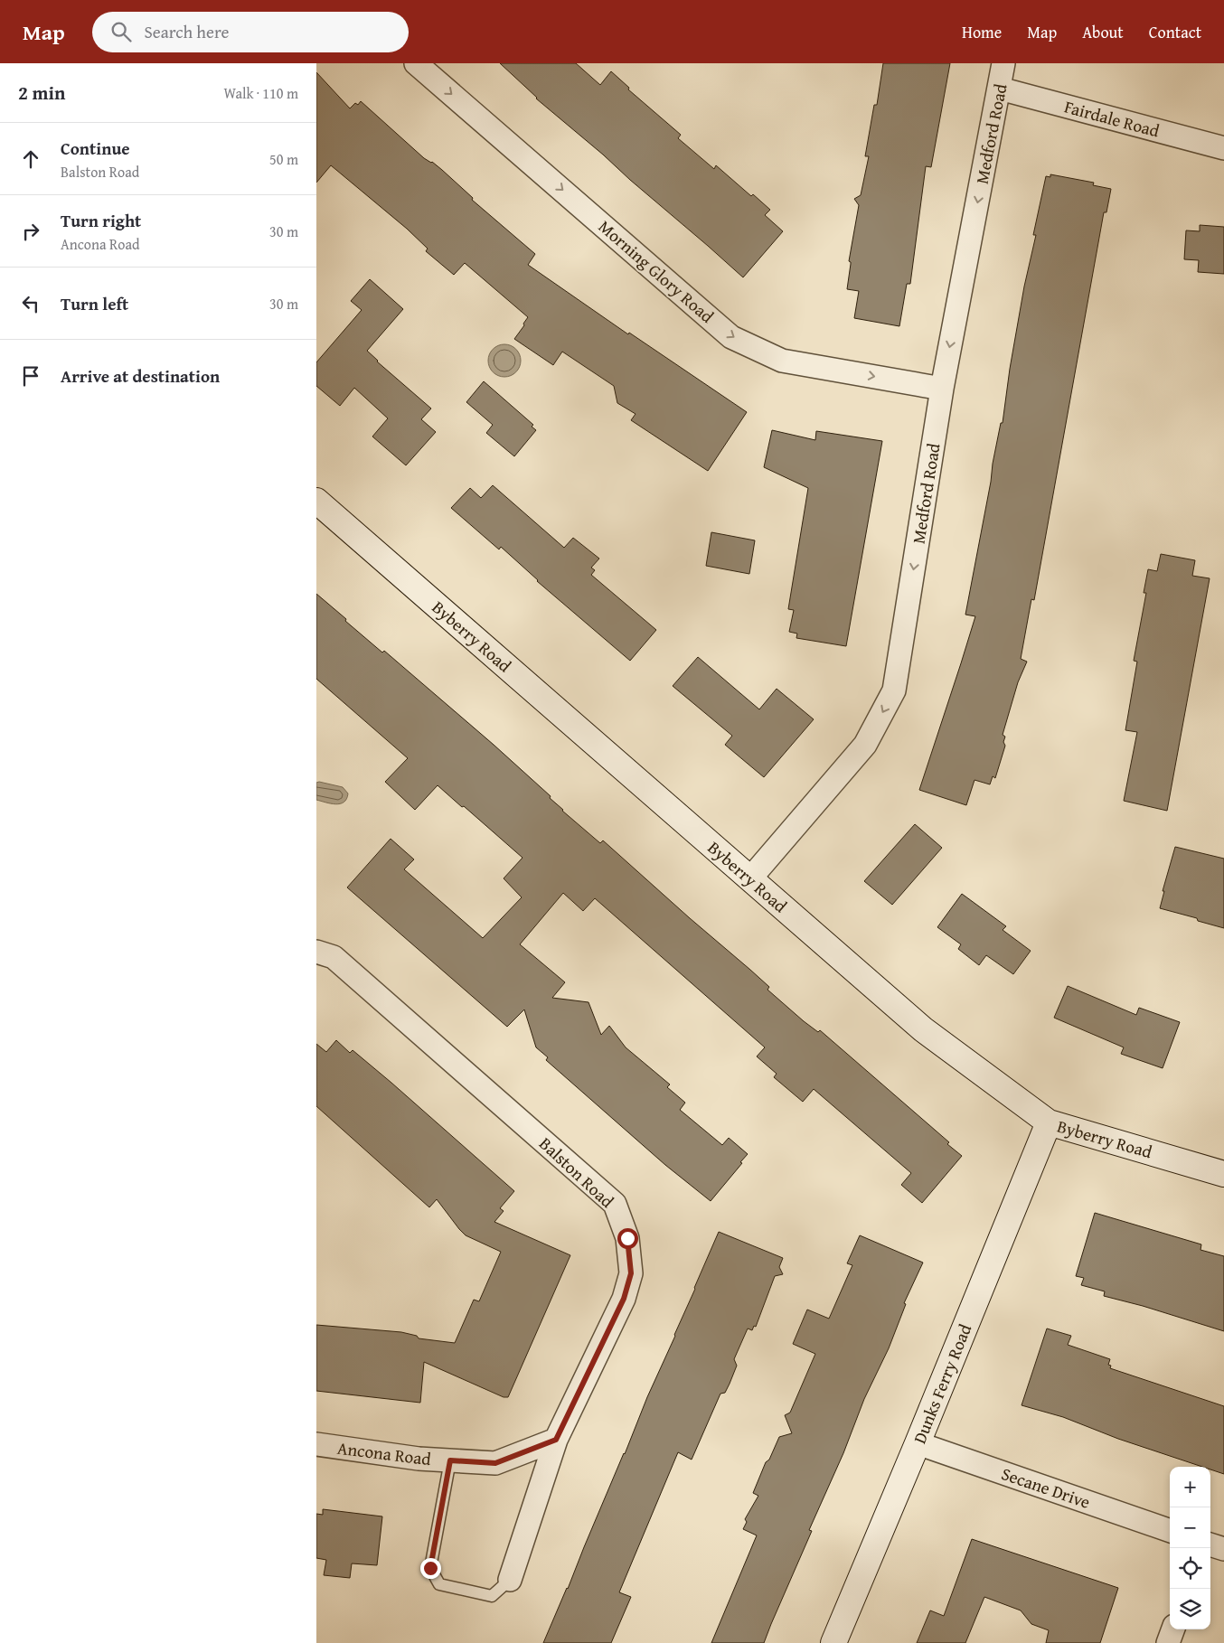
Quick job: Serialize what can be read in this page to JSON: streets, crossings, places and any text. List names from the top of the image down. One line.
{"streets":{"street":["Fairdale Road","Medford Road","Morning Glory Road","Byberry Road","Balston Road","Dunks Ferry Road","Ancona Road","Secane Drive"]},"crossings":[["Fairdale Road","Medford Road"],["Medford Road","Morning Glory Road"],["Medford Road","Byberry Road"],["Byberry Road","Dunks Ferry Road"],["Balston Road","Ancona Road"],["Dunks Ferry Road","Secane Drive"]],"one_way":["Medford Road","Morning Glory Road"],"page":{"header":"Map","search":"Search here","nav":["Home","Map","About","Contact"],"heading":["2 min","Walk · 110 m"],"list":[["Continue","Balston Road","50 m"],["Turn right","Ancona Road","30 m"],["Turn left","30 m"],"Arrive at destination"],"map_buttons":["+","−"]}}
